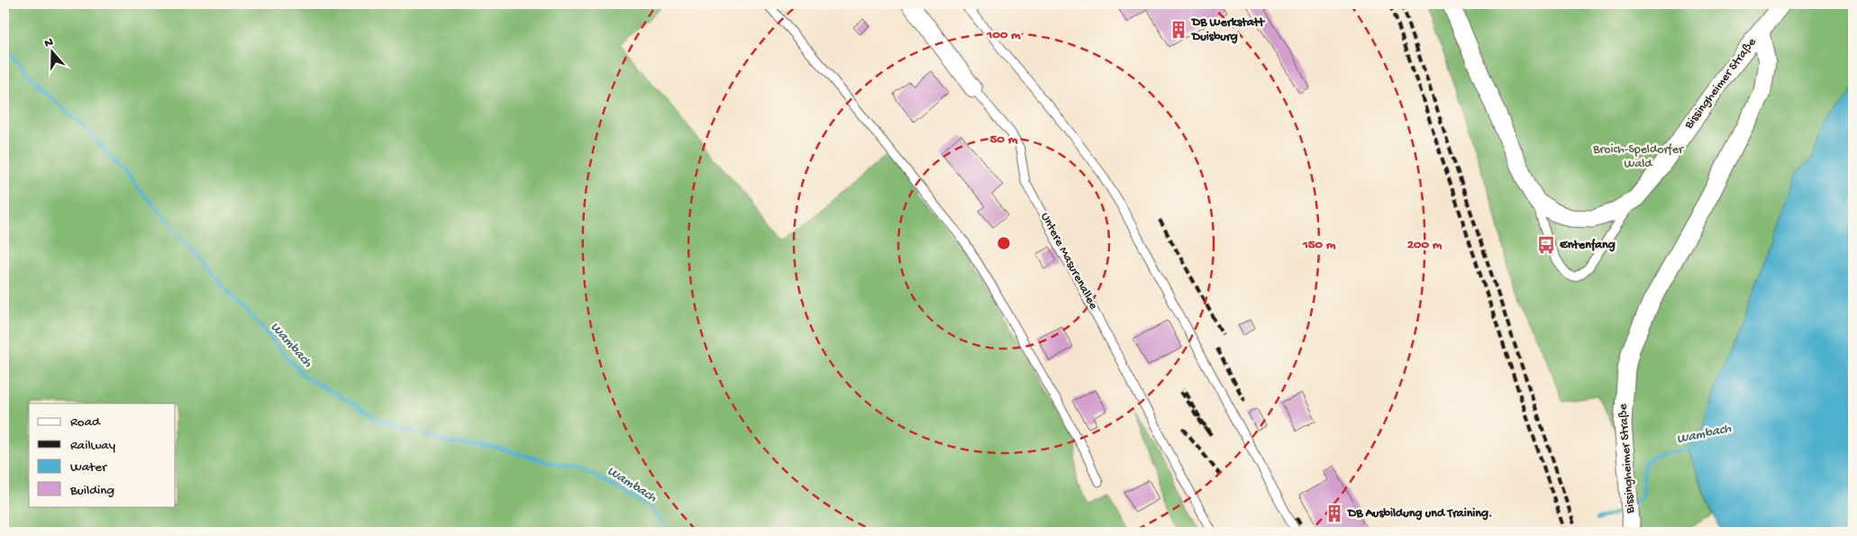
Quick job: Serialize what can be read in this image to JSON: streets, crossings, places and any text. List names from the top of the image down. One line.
{"streets":{"street":["Bissingheimer Straße","Untere Masurenallee"]},"water":["Wambach"],"parks":["Broich-Speldorfer Wald"],"places":{"building":["DB Werkstatt Duisburg","DB Ausbildung und Training."],"bus stop":["Entenfang"]},"legend":["Road","Railway","Water","Building"],"north":"top","rings":["100 m","50 m","150 m","200 m"]}
